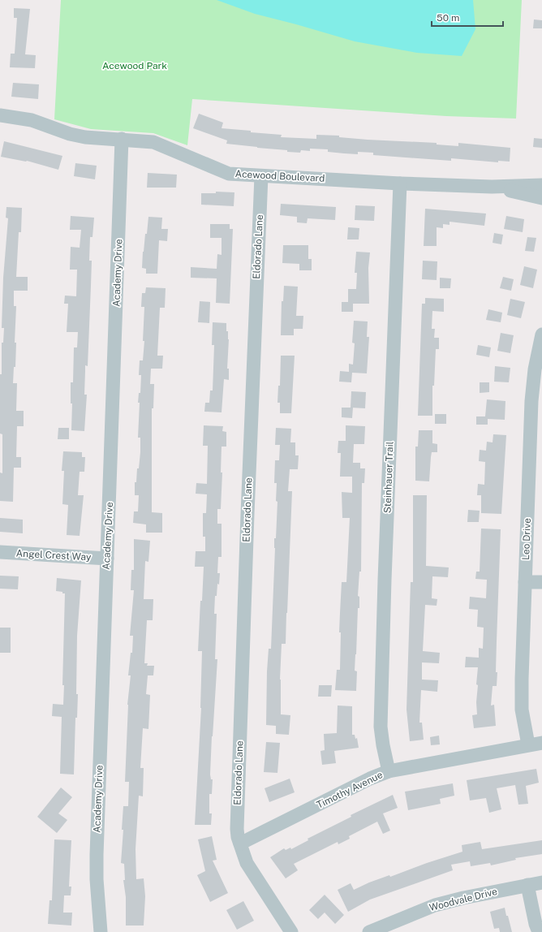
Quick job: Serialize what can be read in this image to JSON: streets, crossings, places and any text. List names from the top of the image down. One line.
{"streets":{"street":["Acewood Boulevard","Eldorado Lane","Academy Drive","Steinhauer Trail","Leo Drive","Angel Crest Way","Timothy Avenue","Woodvale Drive"]},"crossings":[["Acewood Boulevard","Eldorado Lane"],["Acewood Boulevard","Academy Drive"],["Acewood Boulevard","Steinhauer Trail"],["Eldorado Lane","Timothy Avenue"],["Academy Drive","Angel Crest Way"],["Steinhauer Trail","Timothy Avenue"],["Leo Drive","Timothy Avenue"]],"parks":["Acewood Park"],"scale_bar":"50 m"}
